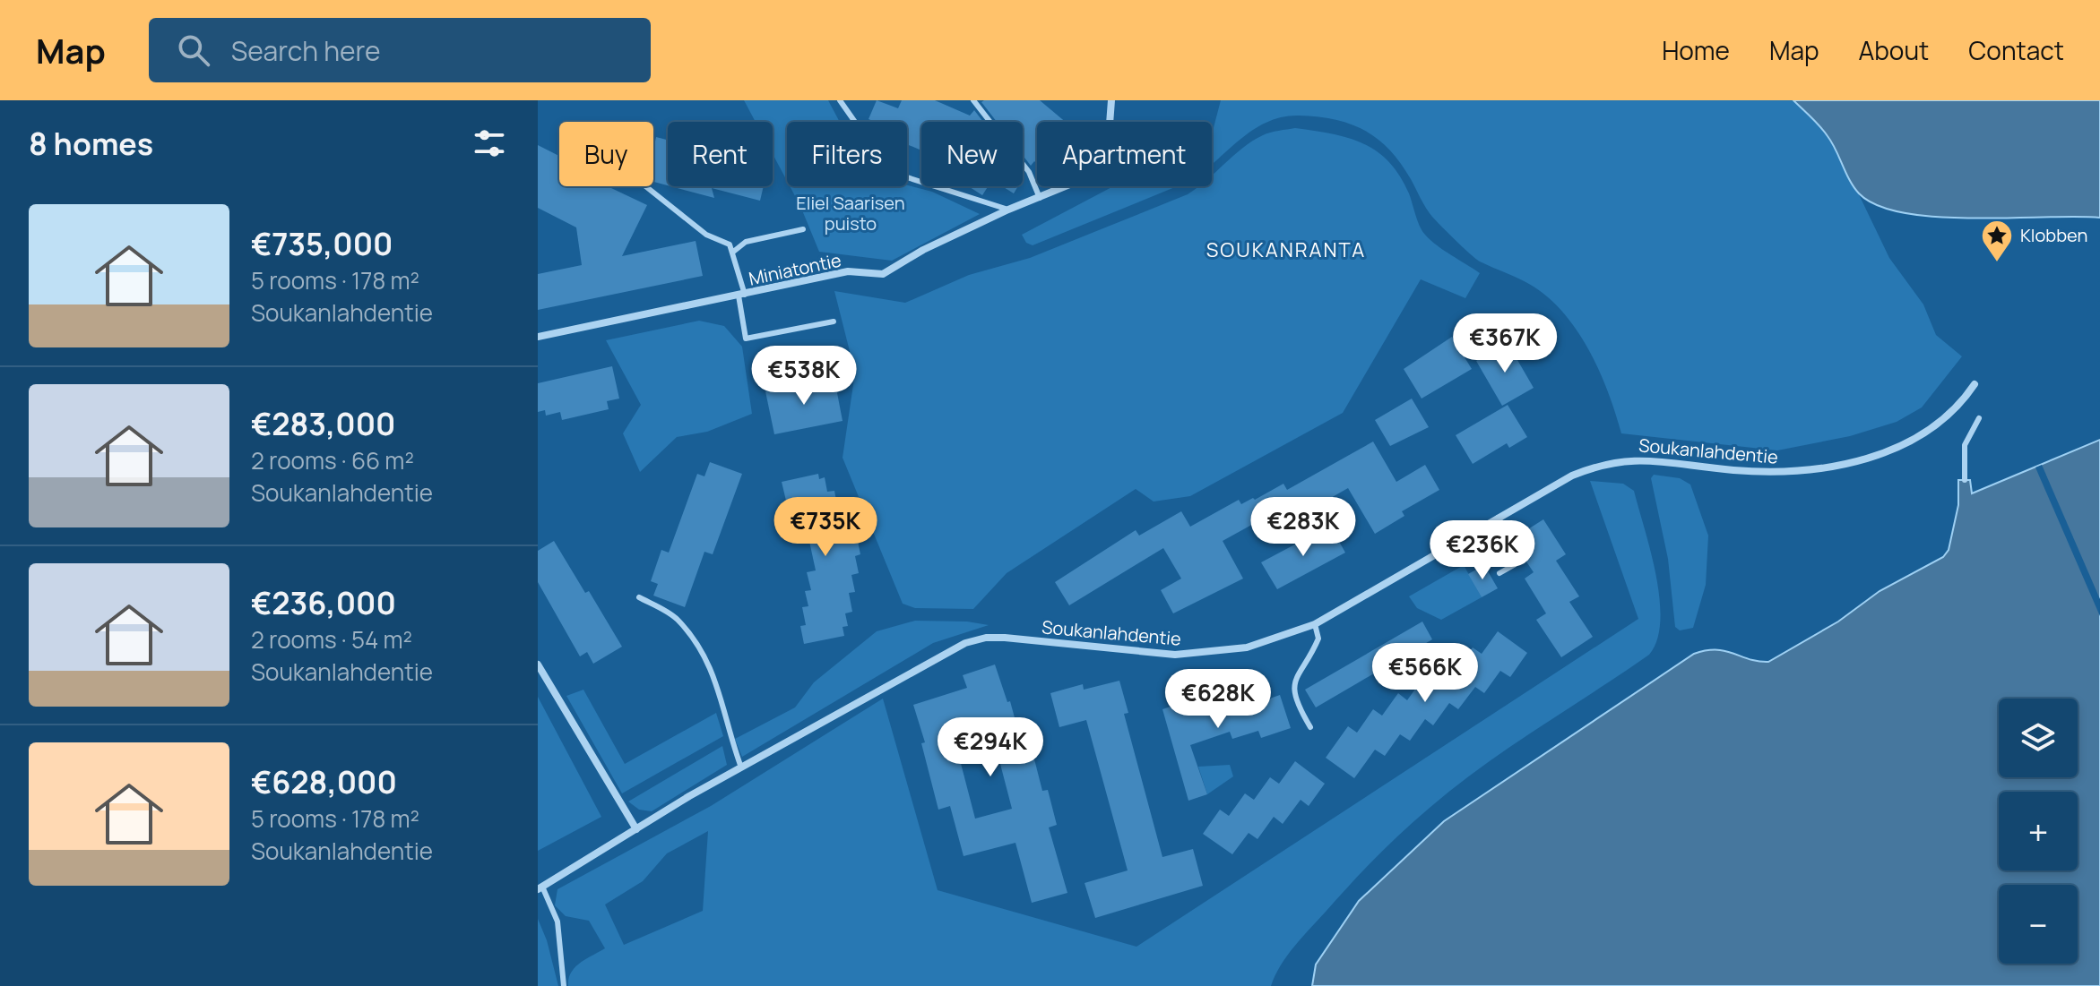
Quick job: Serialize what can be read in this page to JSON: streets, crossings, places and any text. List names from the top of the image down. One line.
{"streets":{"street":["Miniatontie","Soukanlahdentie"]},"districts":["SOUKANRANTA"],"parks":["Eliel Saarisen puisto"],"places":{"place":["Klobben"]},"page":{"header":"Map","search":"Search here","nav":["Home","Map","About","Contact"],"heading":"8 homes","chip":["Buy","Rent","Filters","New","Apartment"],"list":[{"name":"€735,000","note":"5 rooms · 178 m² · Soukanlahdentie"},{"name":"€283,000","note":"2 rooms · 66 m² · Soukanlahdentie"},{"name":"€236,000","note":"2 rooms · 54 m² · Soukanlahdentie"},{"name":"€628,000","note":"5 rooms · 178 m² · Soukanlahdentie"}],"price":["€367K","€538K","€735K","€283K","€236K","€566K","€628K","€294K"],"map_buttons":["+","−"]}}
